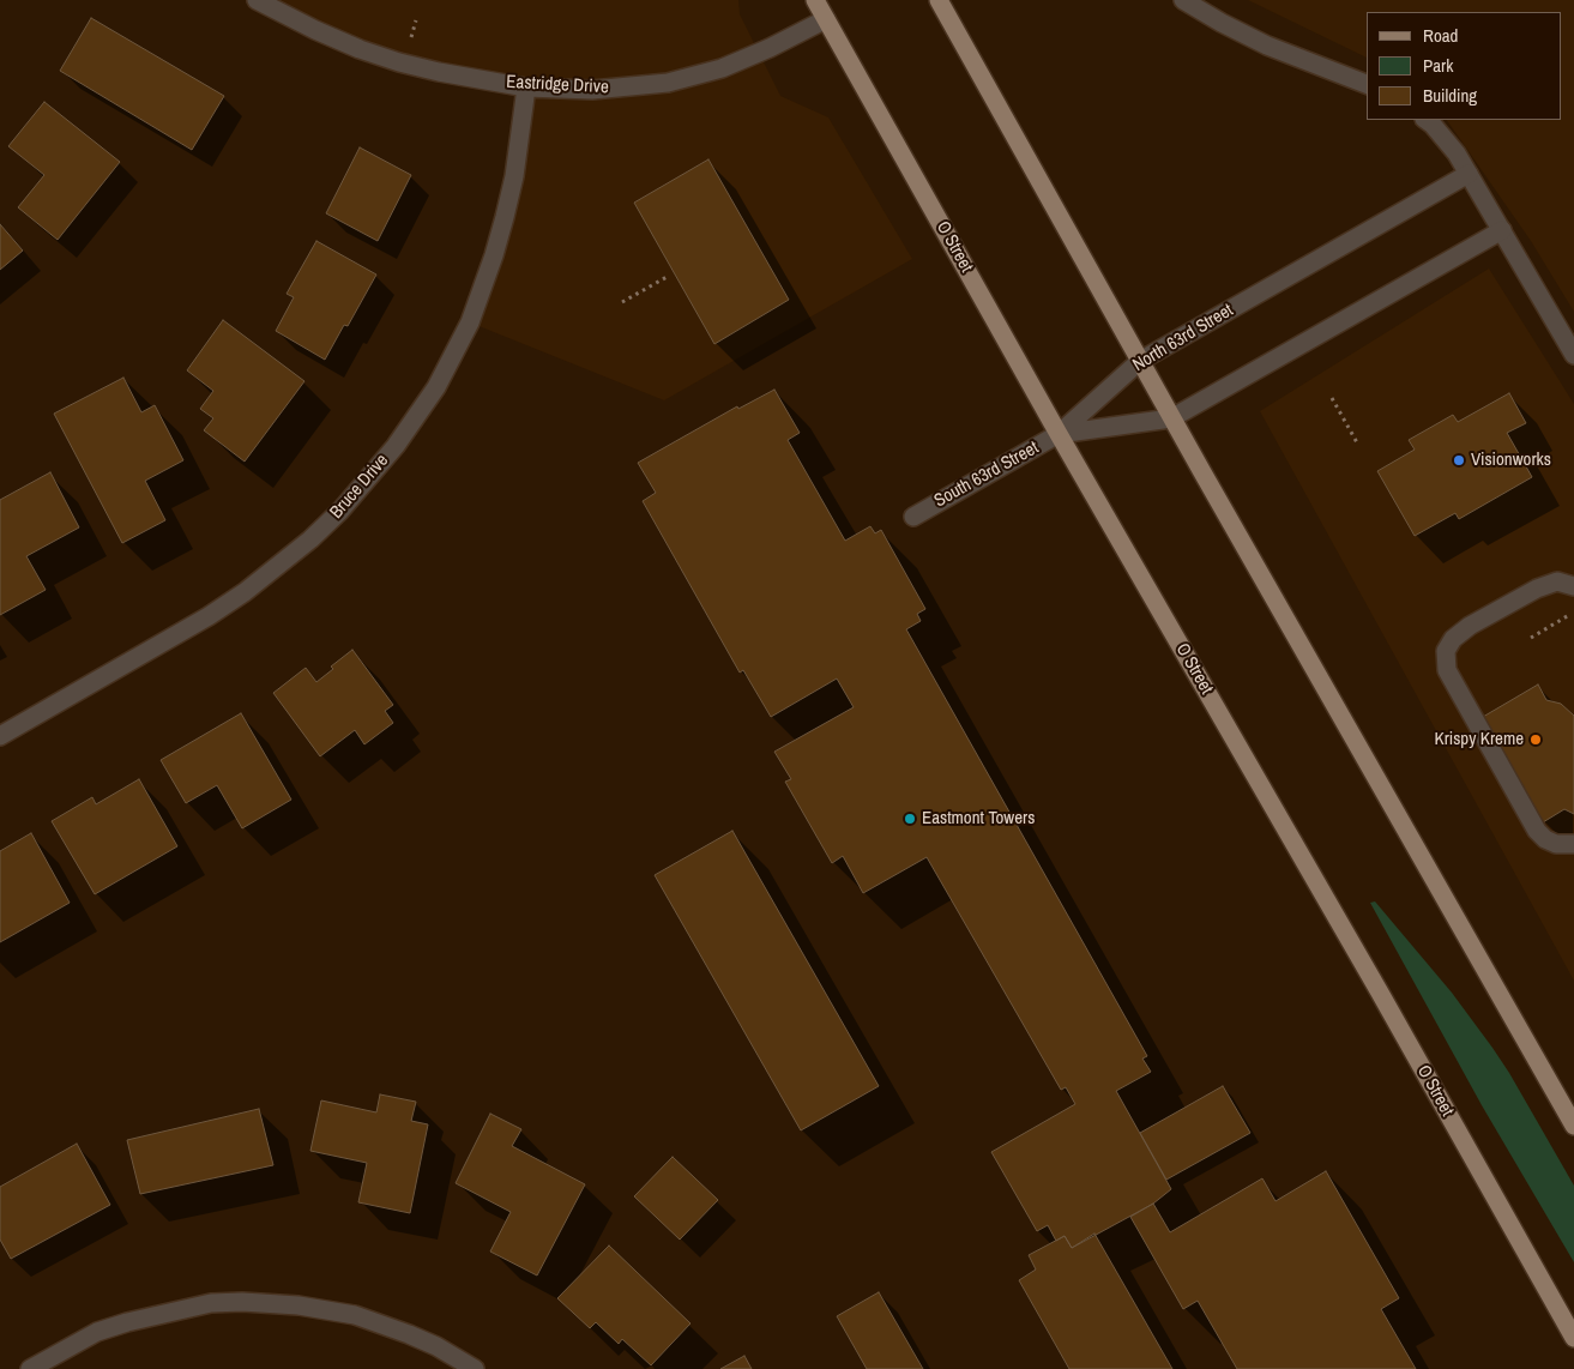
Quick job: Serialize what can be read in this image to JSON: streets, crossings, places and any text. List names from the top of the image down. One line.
{"streets":{"main road":["O Street"],"street":["Eastridge Drive","North 63rd Street","South 63rd Street","Bruce Drive"]},"crossings":[["Eastridge Drive","O Street"],["Eastridge Drive","Bruce Drive"],["O Street","North 63rd Street"],["O Street","South 63rd Street"],["North 63rd Street","South 63rd Street"]],"places":["Visionworks","Krispy Kreme","Eastmont Towers"],"legend":["Road","Park","Building"]}
